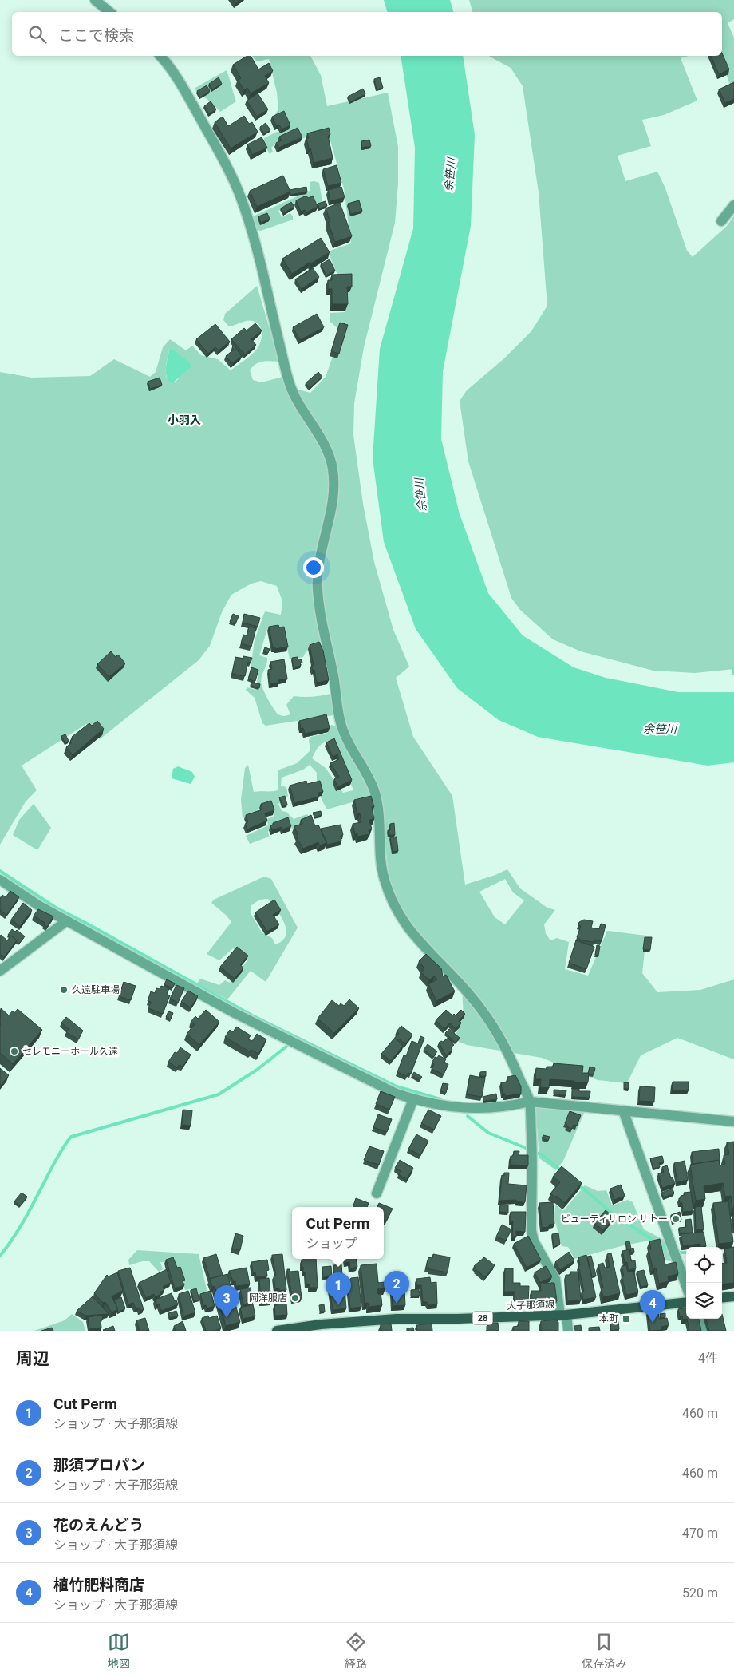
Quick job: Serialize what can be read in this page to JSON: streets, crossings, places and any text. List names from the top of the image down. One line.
{"streets":{"main road":["大子那須線","28"]},"districts":["小羽入"],"water":["余笹川"],"places":{"other":["久遠駐車場","セレモニーホール久遠","ビューティサロン サトー","岡洋服店"],"transit":["本町"]},"page":{"search":"ここで検索","popup":["Cut Perm","ショップ"],"pins":["2","1","3","4"],"heading":["周辺","4件"],"list":[{"mark":"1","name":"Cut Perm","note":"ショップ · 大子那須線","value":"460 m"},{"mark":"2","name":"那須プロパン","note":"ショップ · 大子那須線","value":"460 m"},{"mark":"3","name":"花のえんどう","note":"ショップ · 大子那須線","value":"470 m"},{"mark":"4","name":"植竹肥料商店","note":"ショップ · 大子那須線","value":"520 m"}],"nav":["地図","経路","保存済み"]}}
